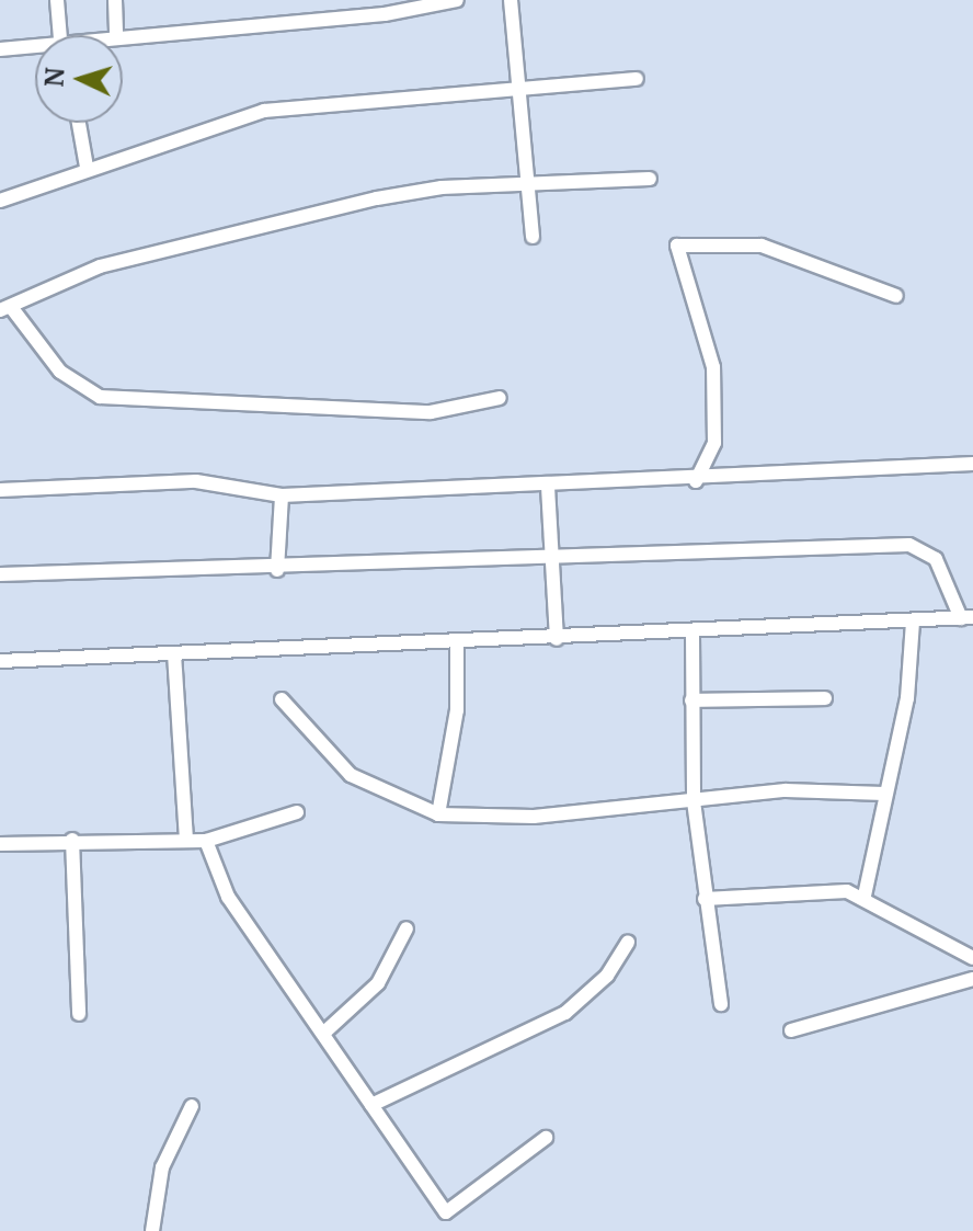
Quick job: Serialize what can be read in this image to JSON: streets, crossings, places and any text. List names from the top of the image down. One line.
{"north":"left"}
